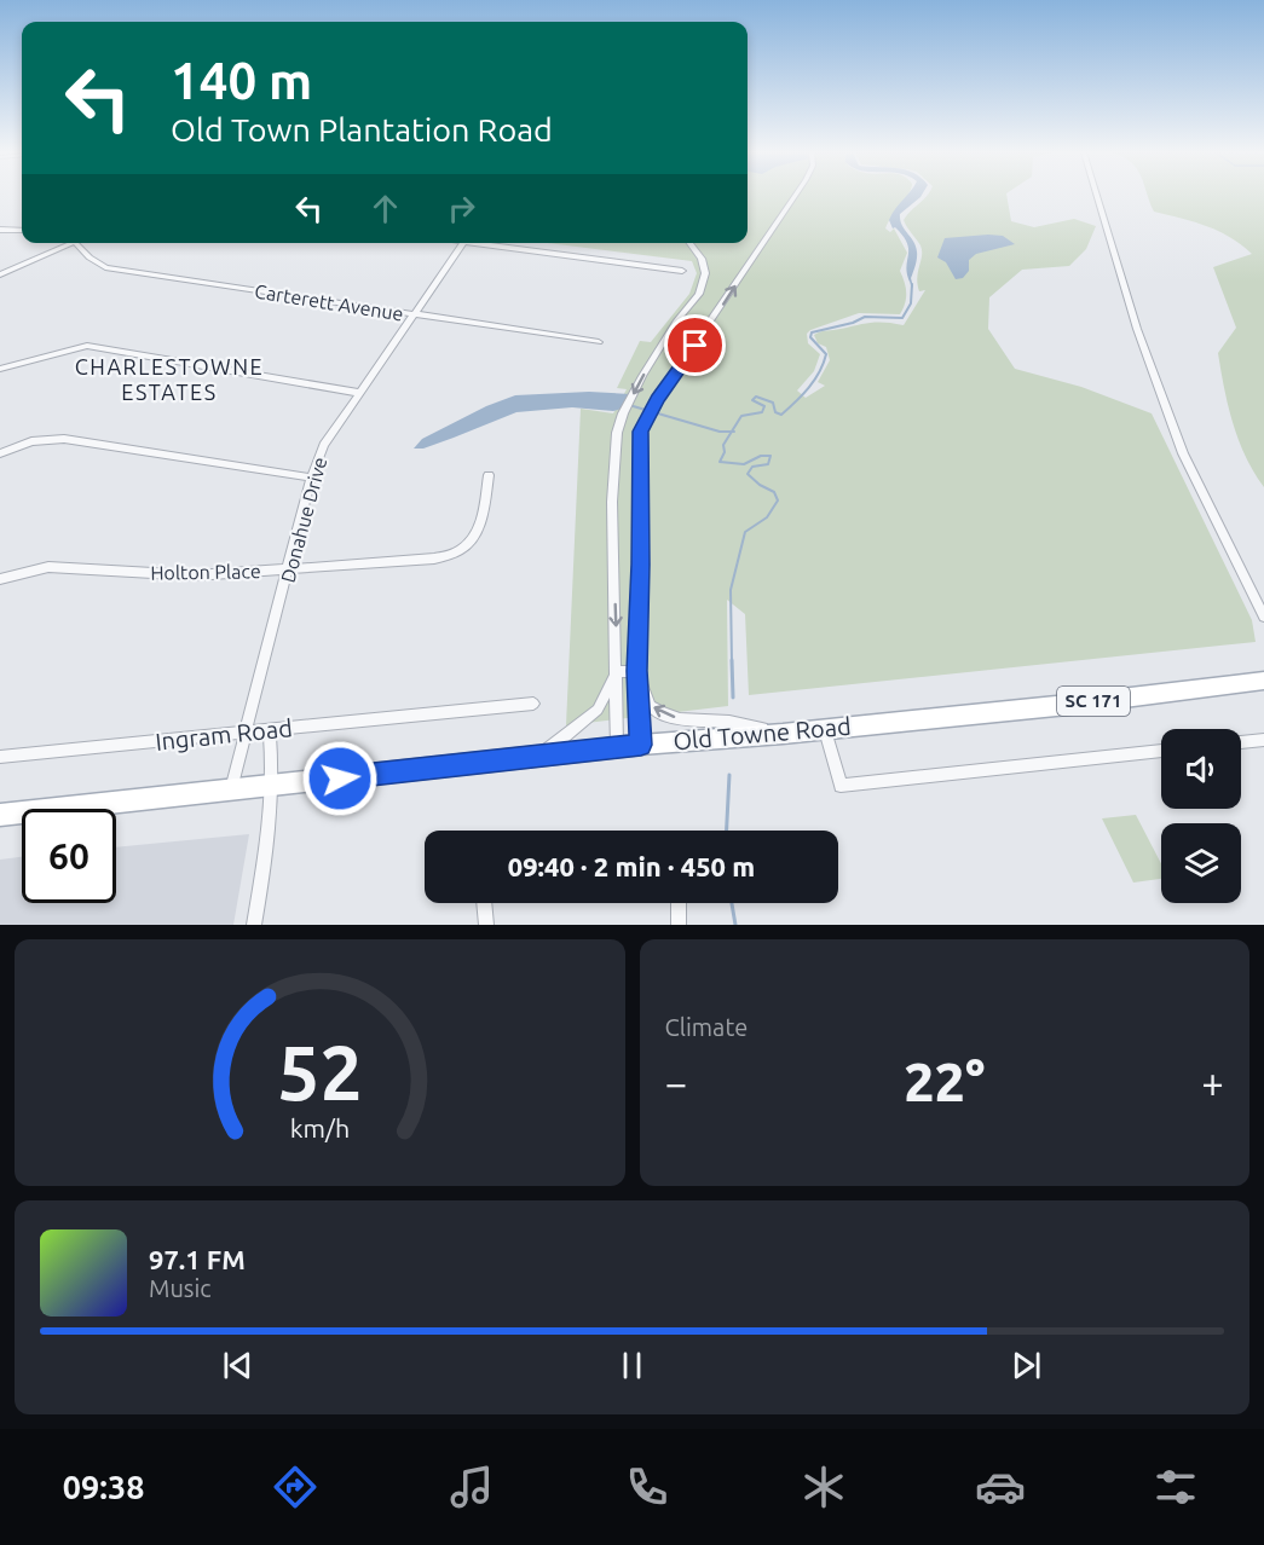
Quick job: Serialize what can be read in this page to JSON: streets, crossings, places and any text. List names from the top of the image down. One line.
{"streets":{"main road":["SC 171","Old Towne Road"],"street":["Carterett Avenue","Donahue Drive","Holton Place","Ingram Road"]},"crossings":[["Carterett Avenue","Donahue Drive"],["Donahue Drive","Holton Place"],["Donahue Drive","Old Towne Road"],["Donahue Drive","Ingram Road"]],"districts":["CHARLESTOWNE ESTATES"],"page":{"turn":["140 m","Old Town Plantation Road"],"limit":"60","trip":"09:40 · 2 min · 450 m","tile":"Climate","heat":["−","22°","+"],"song":["97.1 FM","Music"],"tabs":"09:38","gauge":["52","km/h"]}}
